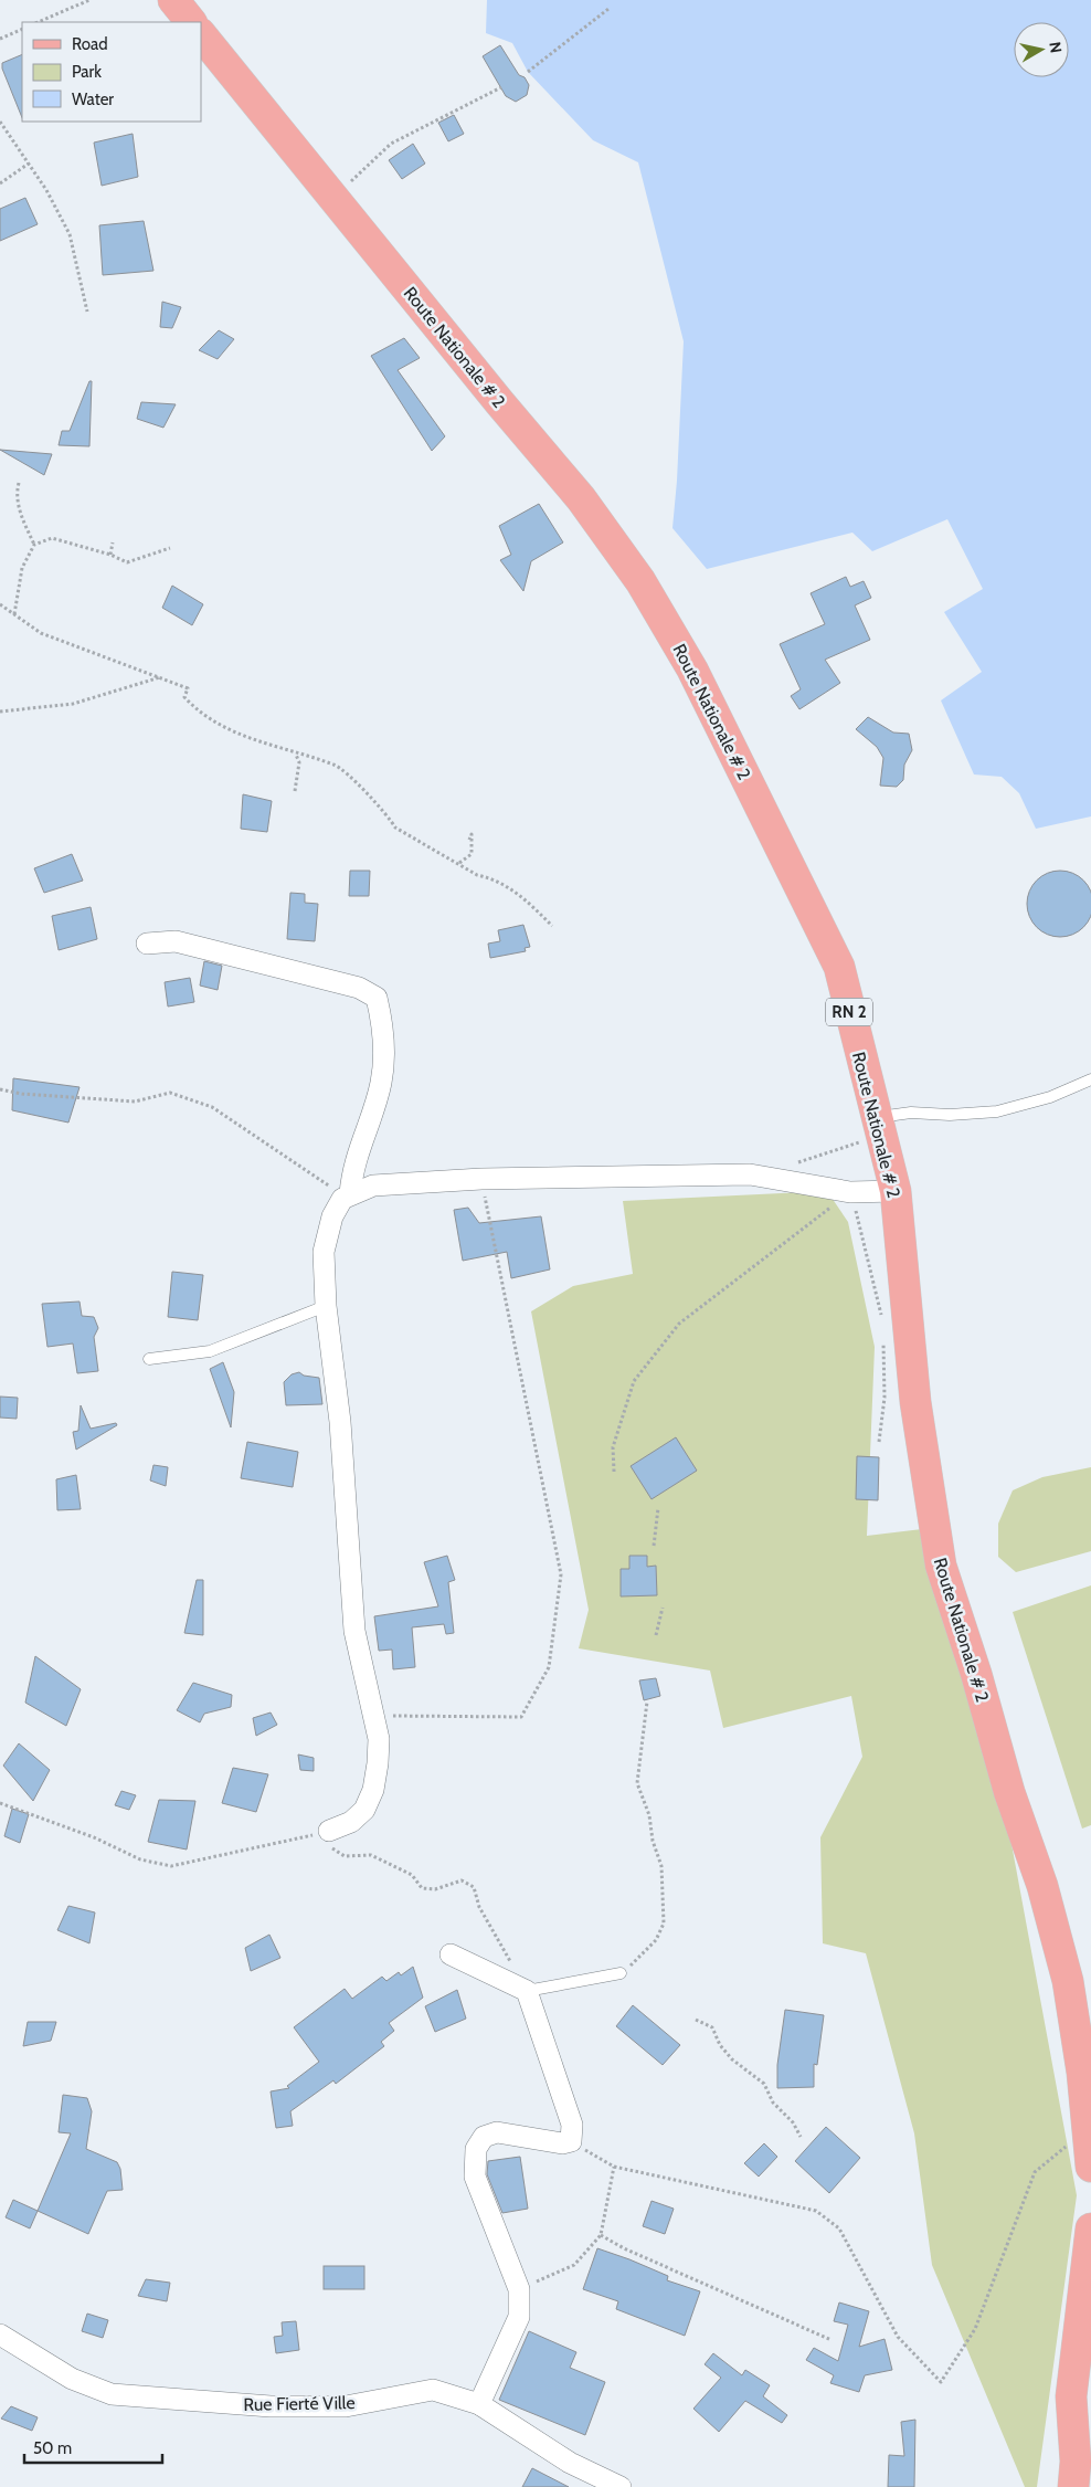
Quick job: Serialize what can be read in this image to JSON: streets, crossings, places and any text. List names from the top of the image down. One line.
{"streets":{"main road":["Route Nationale # 2","RN 2"],"street":["Rue Fierté Ville"]},"legend":["Road","Park","Water"],"scale_bar":"50 m","north":"right"}
